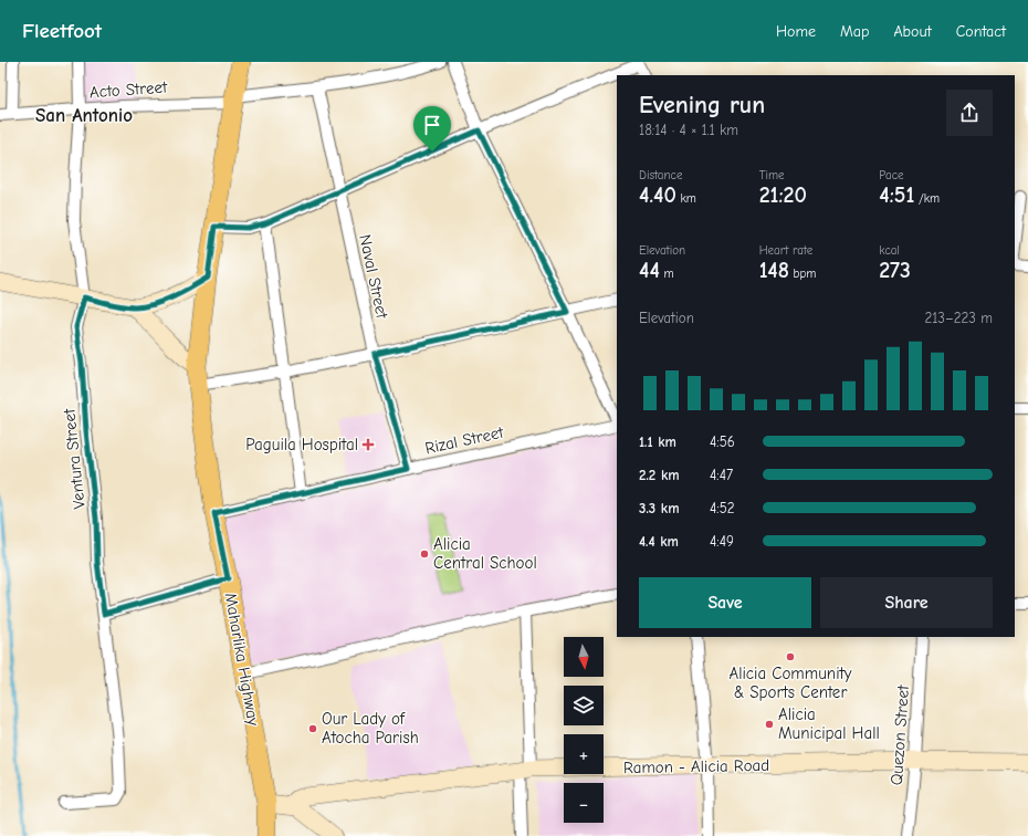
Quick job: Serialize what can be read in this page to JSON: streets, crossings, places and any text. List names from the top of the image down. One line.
{"streets":{"main road":["Maharlika Highway","Ramon - Alicia Road"],"street":["Acto Street","Naval Street","Rizal Street","Ventura Street","Quezon Street"]},"crossings":[["Acto Street","Naval Street"],["Acto Street","Ventura Street"],["Acto Street","Maharlika Highway"],["Naval Street","Rizal Street"],["Rizal Street","Maharlika Highway"],["Quezon Street","Ramon - Alicia Road"]],"districts":["San Antonio"],"places":{"health":["Paguila Hospital"],"other":["Alicia Central School","Alicia Community & Sports Center","Alicia Municipal Hall","Our Lady of Atocha Parish"]},"north":"bottom","page":{"header":"Fleetfoot","nav":["Home","Map","About","Contact"],"heading":["Evening run","18:14 · 4 × 1.1 km"],"stats":[["Distance","4.40 km"],["Time","21:20"],["Pace","4:51 /km"],["Elevation","44 m"],["Heart rate","148 bpm"],["kcal","273"]],"chart":["Elevation","213–223 m"],"list":[{"name":"1.1 km","note":"4:56"},{"name":"2.2 km","note":"4:47"},{"name":"3.3 km","note":"4:52"},{"name":"4.4 km","note":"4:49"}],"buttons":["Save","Share"],"map_buttons":["+","−"]}}
